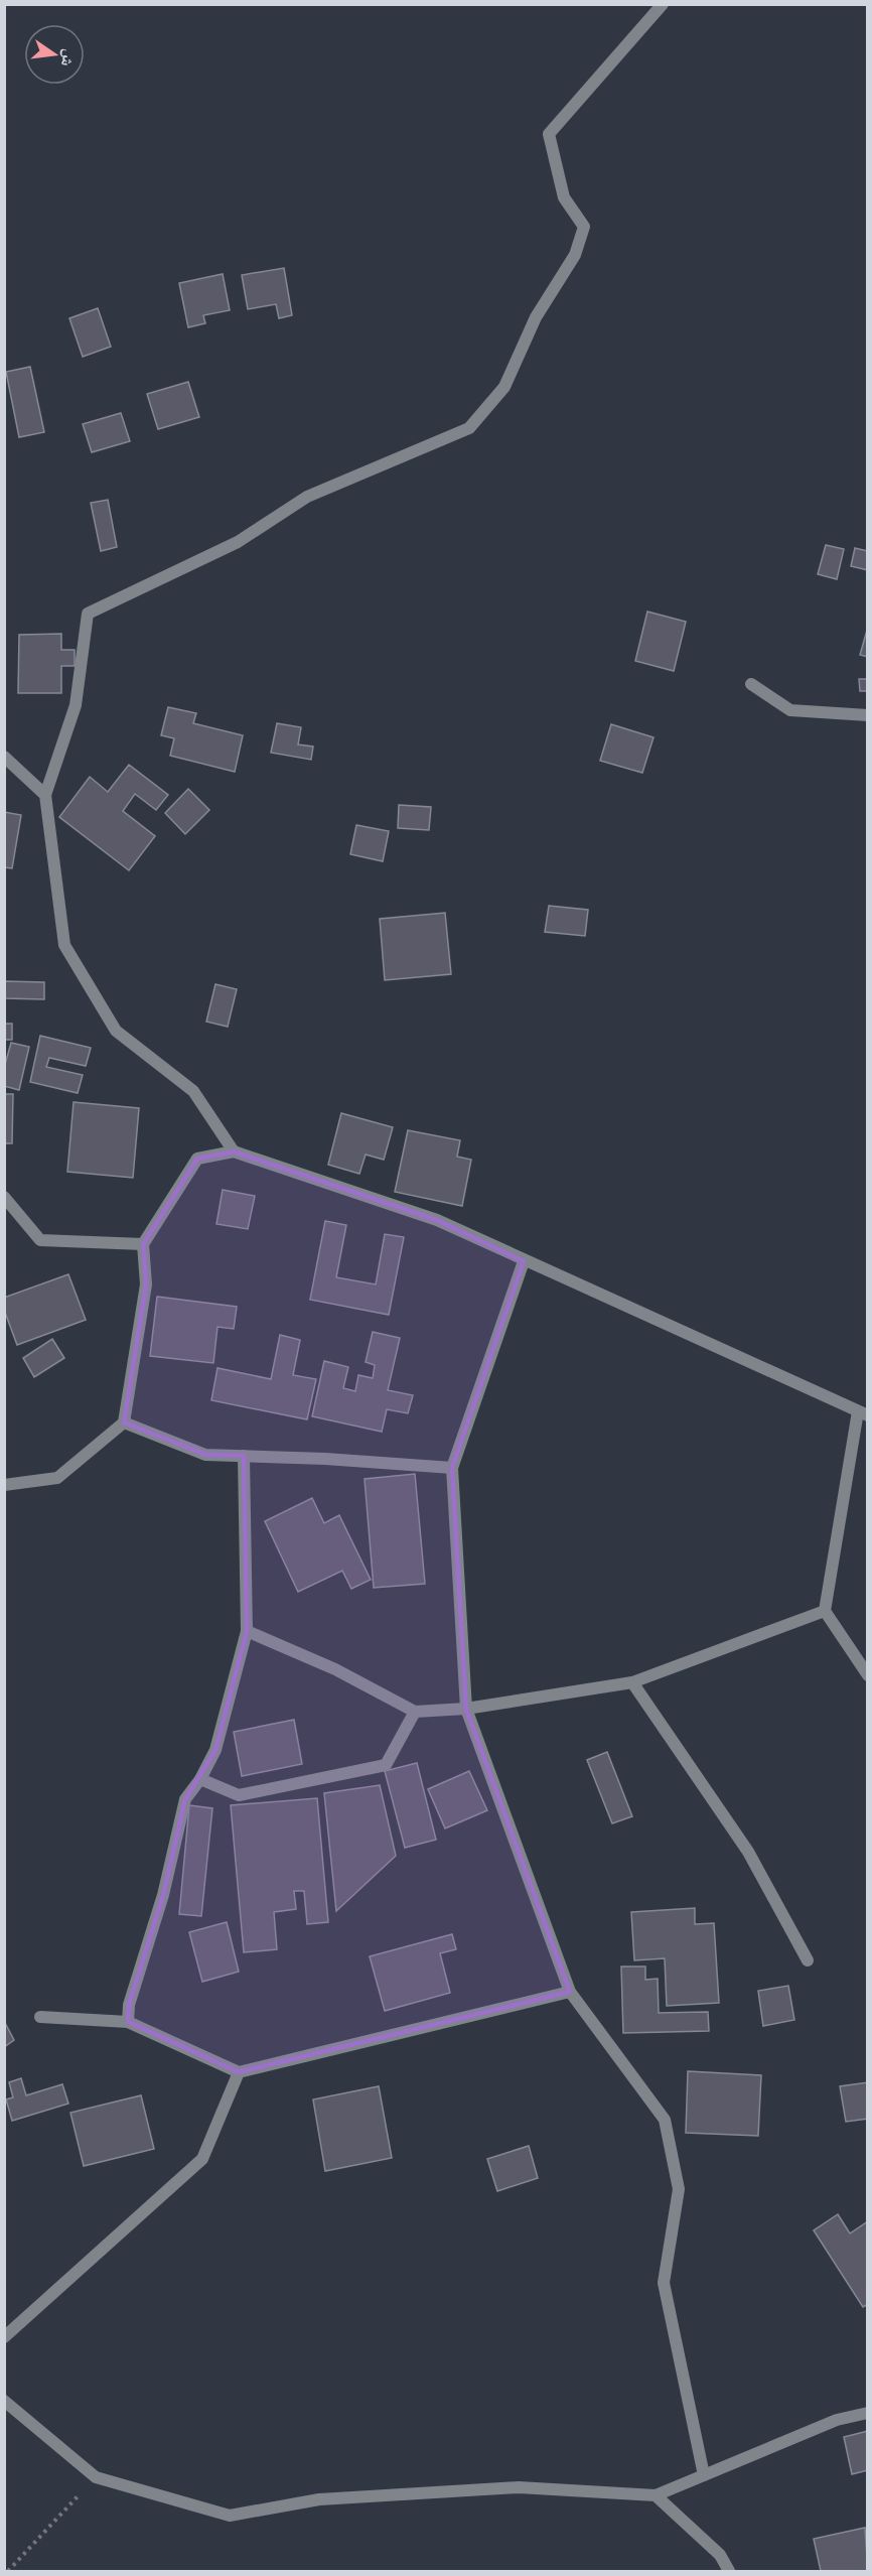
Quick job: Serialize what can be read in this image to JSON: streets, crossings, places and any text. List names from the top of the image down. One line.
{"north":"right"}
